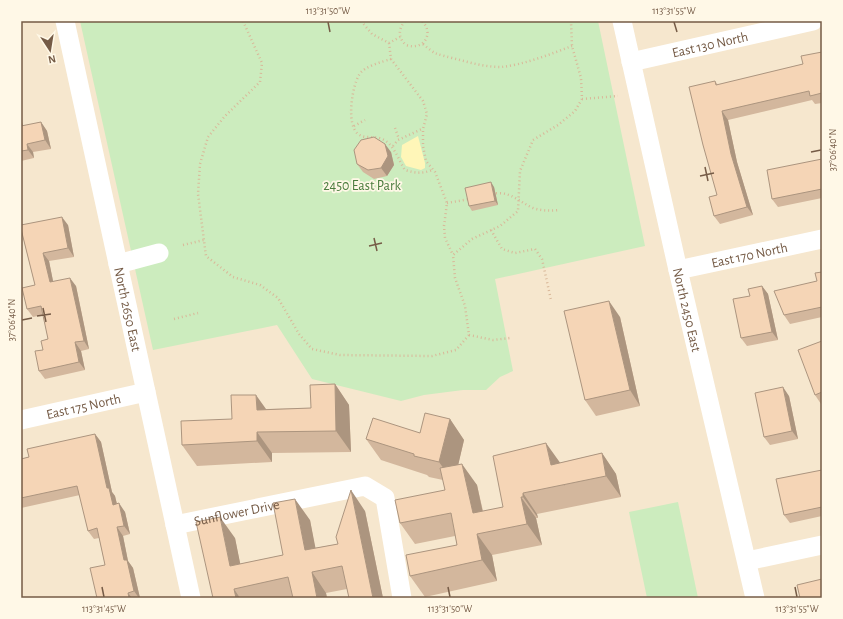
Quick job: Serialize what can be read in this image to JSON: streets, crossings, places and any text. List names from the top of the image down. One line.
{"streets":{"street":["East 130 North","East 170 North","North 2650 East","North 2450 East","East 175 North","Sunflower Drive"]},"crossings":[["East 130 North","North 2450 East"],["East 170 North","North 2450 East"],["North 2650 East","East 175 North"],["North 2650 East","Sunflower Drive"]],"parks":["2450 East Park"],"north":"bottom","coordinates":["113°31'50\"W","113°31'55\"W","37°06'40\"N","113°31'45\"W"]}
